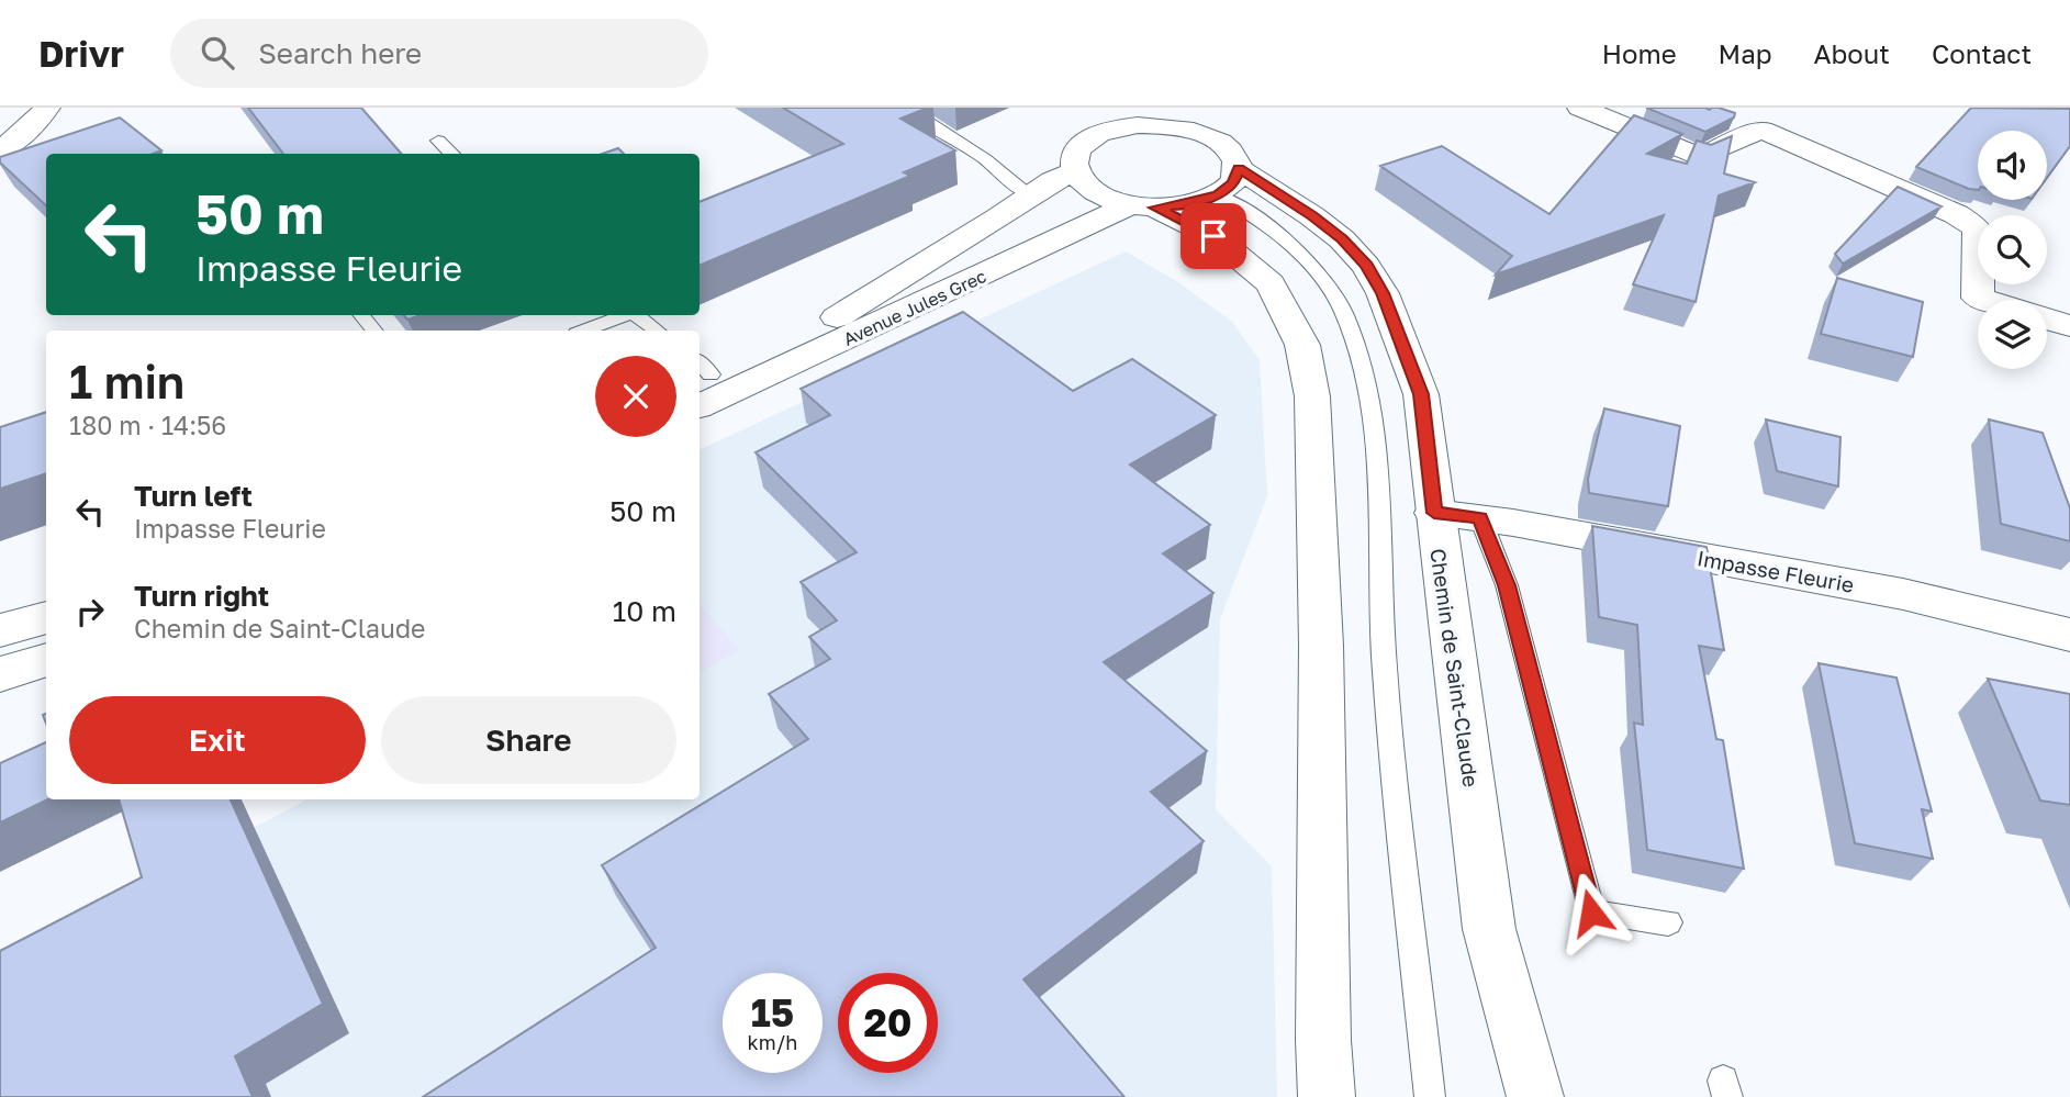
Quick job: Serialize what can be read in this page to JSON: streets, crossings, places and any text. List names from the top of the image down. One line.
{"streets":{"street":["Avenue Jules Grec","Impasse Fleurie","Chemin de Saint-Claude"]},"crossings":[["Impasse Fleurie","Chemin de Saint-Claude"]],"page":{"header":"Drivr","search":"Search here","nav":["Home","Map","About","Contact"],"turn":["50 m","Impasse Fleurie"],"heading":["1 min","180 m · 14:56"],"list":[{"name":"Turn left","note":"Impasse Fleurie","value":"50 m"},{"name":"Turn right","note":"Chemin de Saint-Claude","value":"10 m"}],"buttons":["Exit","Share"],"speed":"15 km/h","limit":"20"}}
